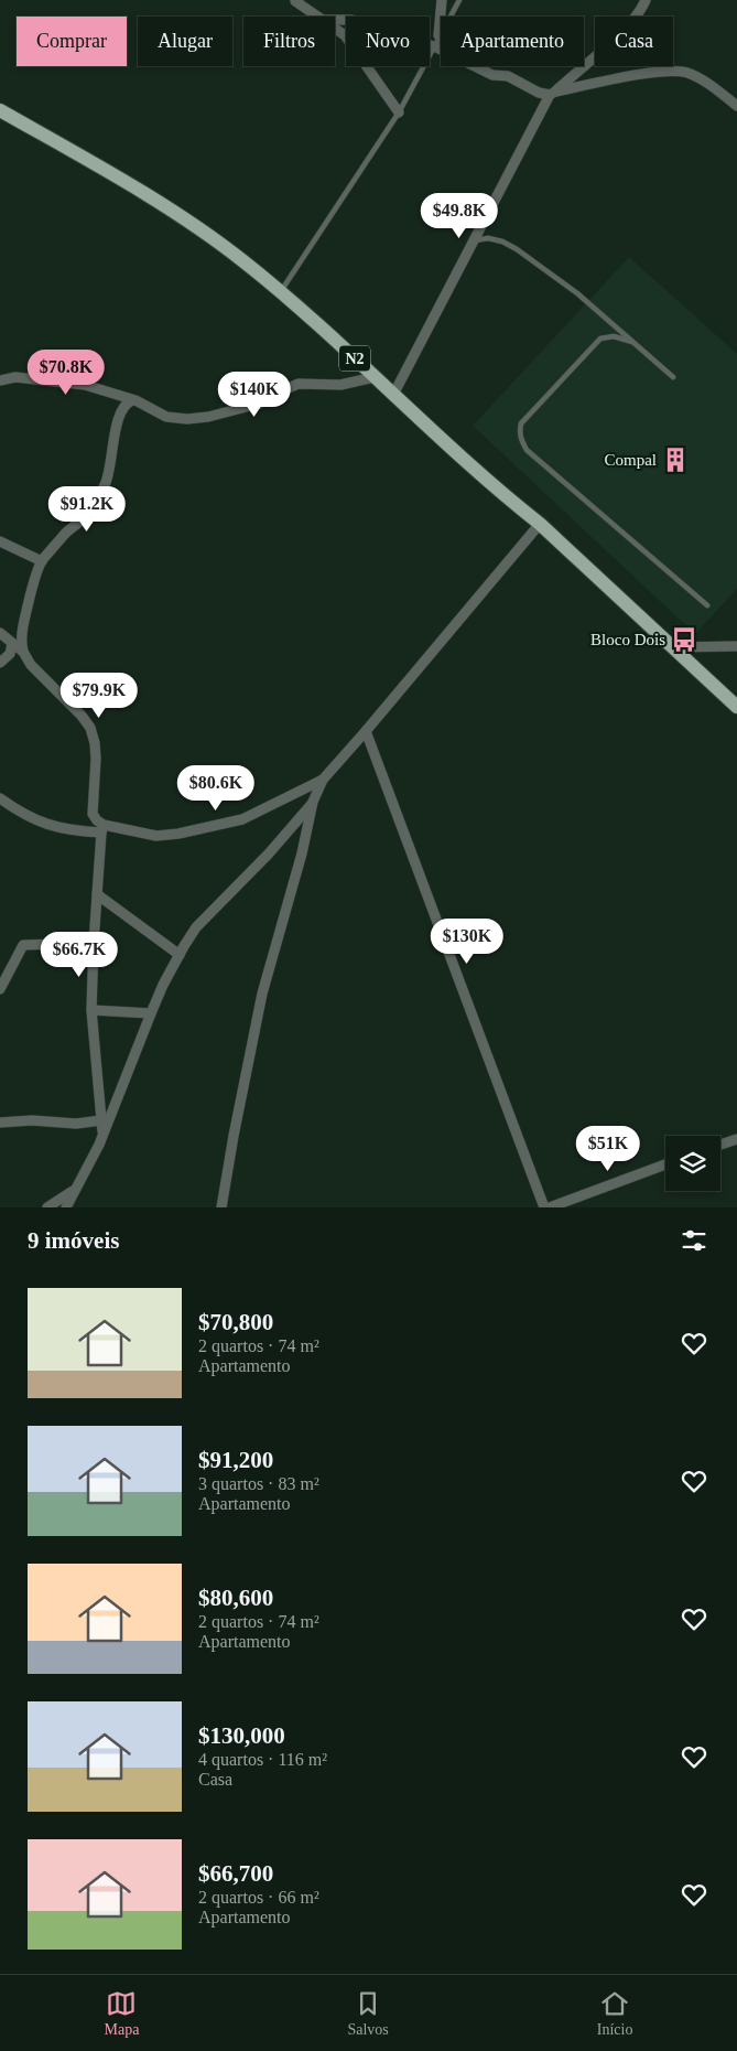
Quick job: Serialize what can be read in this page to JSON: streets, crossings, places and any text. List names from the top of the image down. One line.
{"streets":{"main road":["N2"]},"places":{"building":["Compal"],"bus stop":["Bloco Dois"]},"page":{"chip":["Comprar","Alugar","Filtros","Novo","Apartamento","Casa"],"price":["$49.8K","$70.8K","$140K","$91.2K","$79.9K","$80.6K","$130K","$66.7K","$51K"],"heading":"9 imóveis","list":[{"name":"$70,800","note":"2 quartos · 74 m² · Apartamento"},{"name":"$91,200","note":"3 quartos · 83 m² · Apartamento"},{"name":"$80,600","note":"2 quartos · 74 m² · Apartamento"},{"name":"$130,000","note":"4 quartos · 116 m² · Casa"},{"name":"$66,700","note":"2 quartos · 66 m² · Apartamento"}],"tabs":["Mapa","Salvos","Início"]}}
